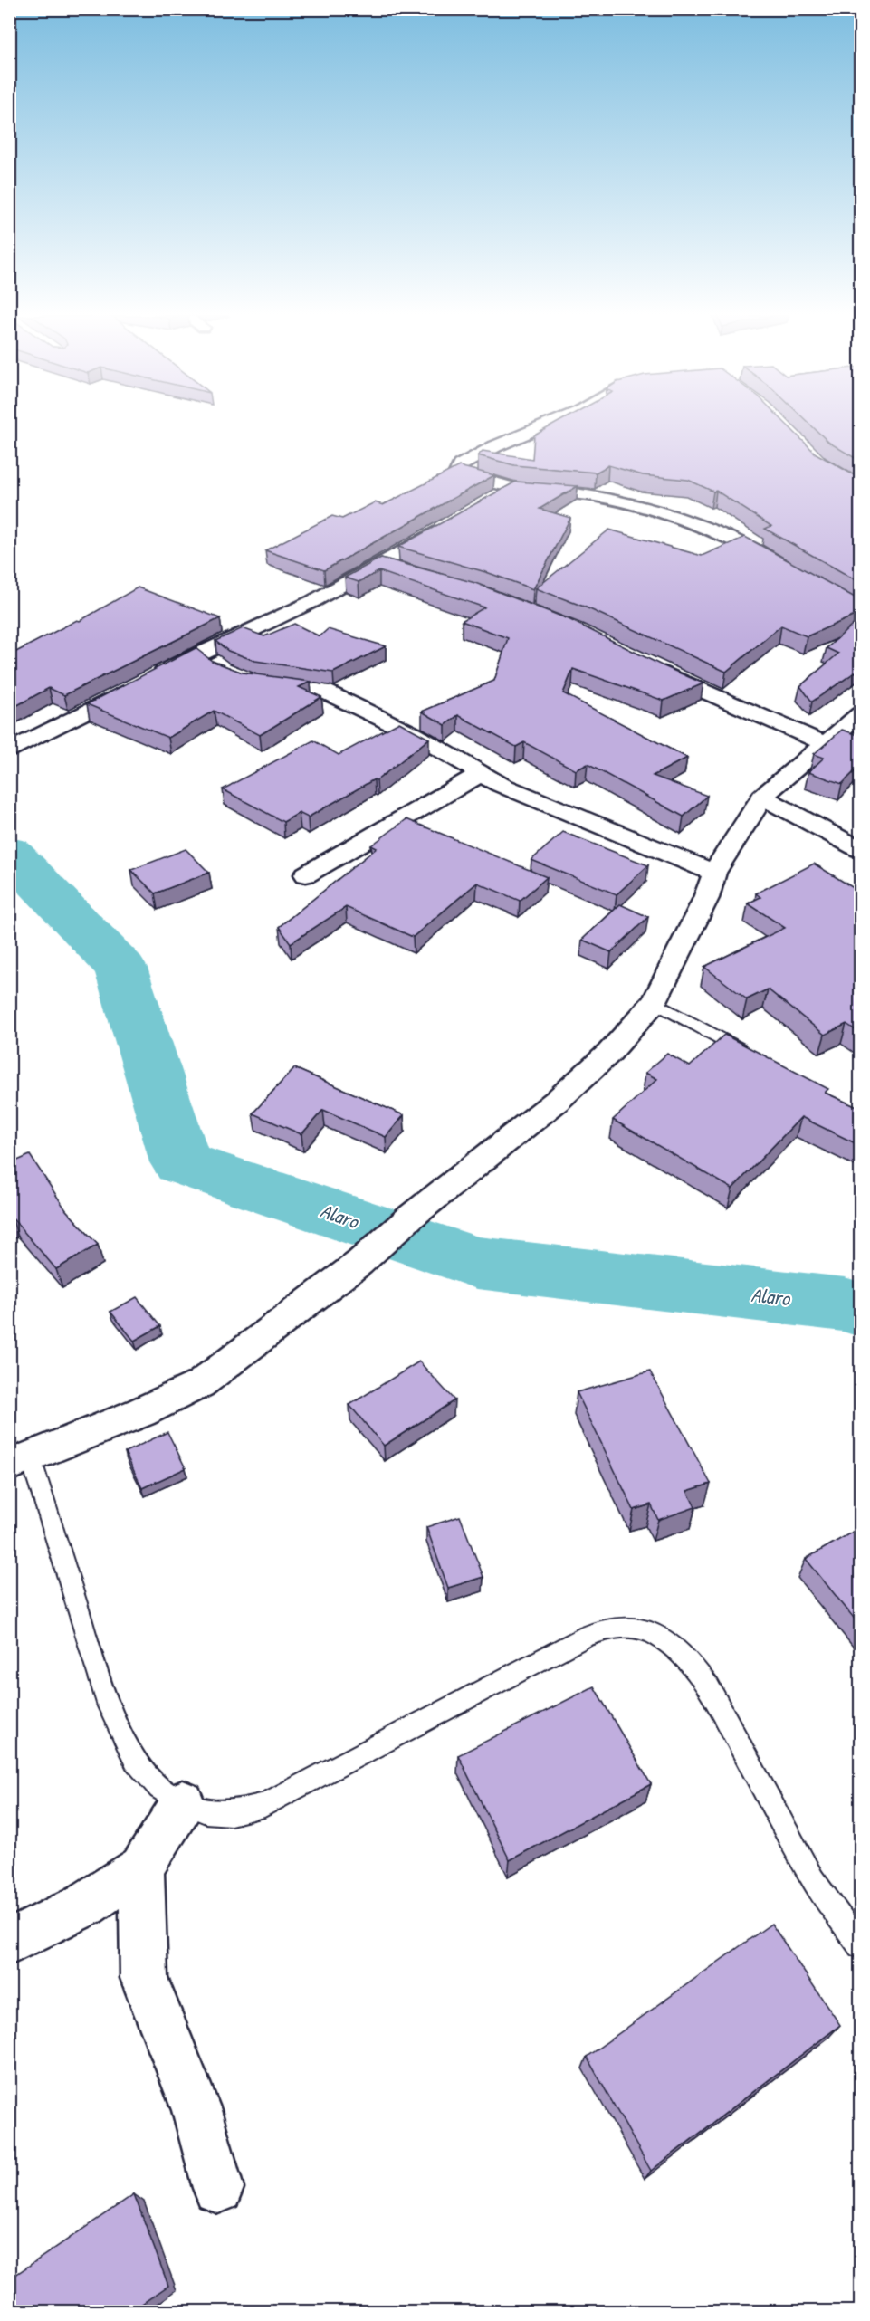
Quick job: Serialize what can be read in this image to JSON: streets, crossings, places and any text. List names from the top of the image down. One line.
{"water":["Alaro"]}
